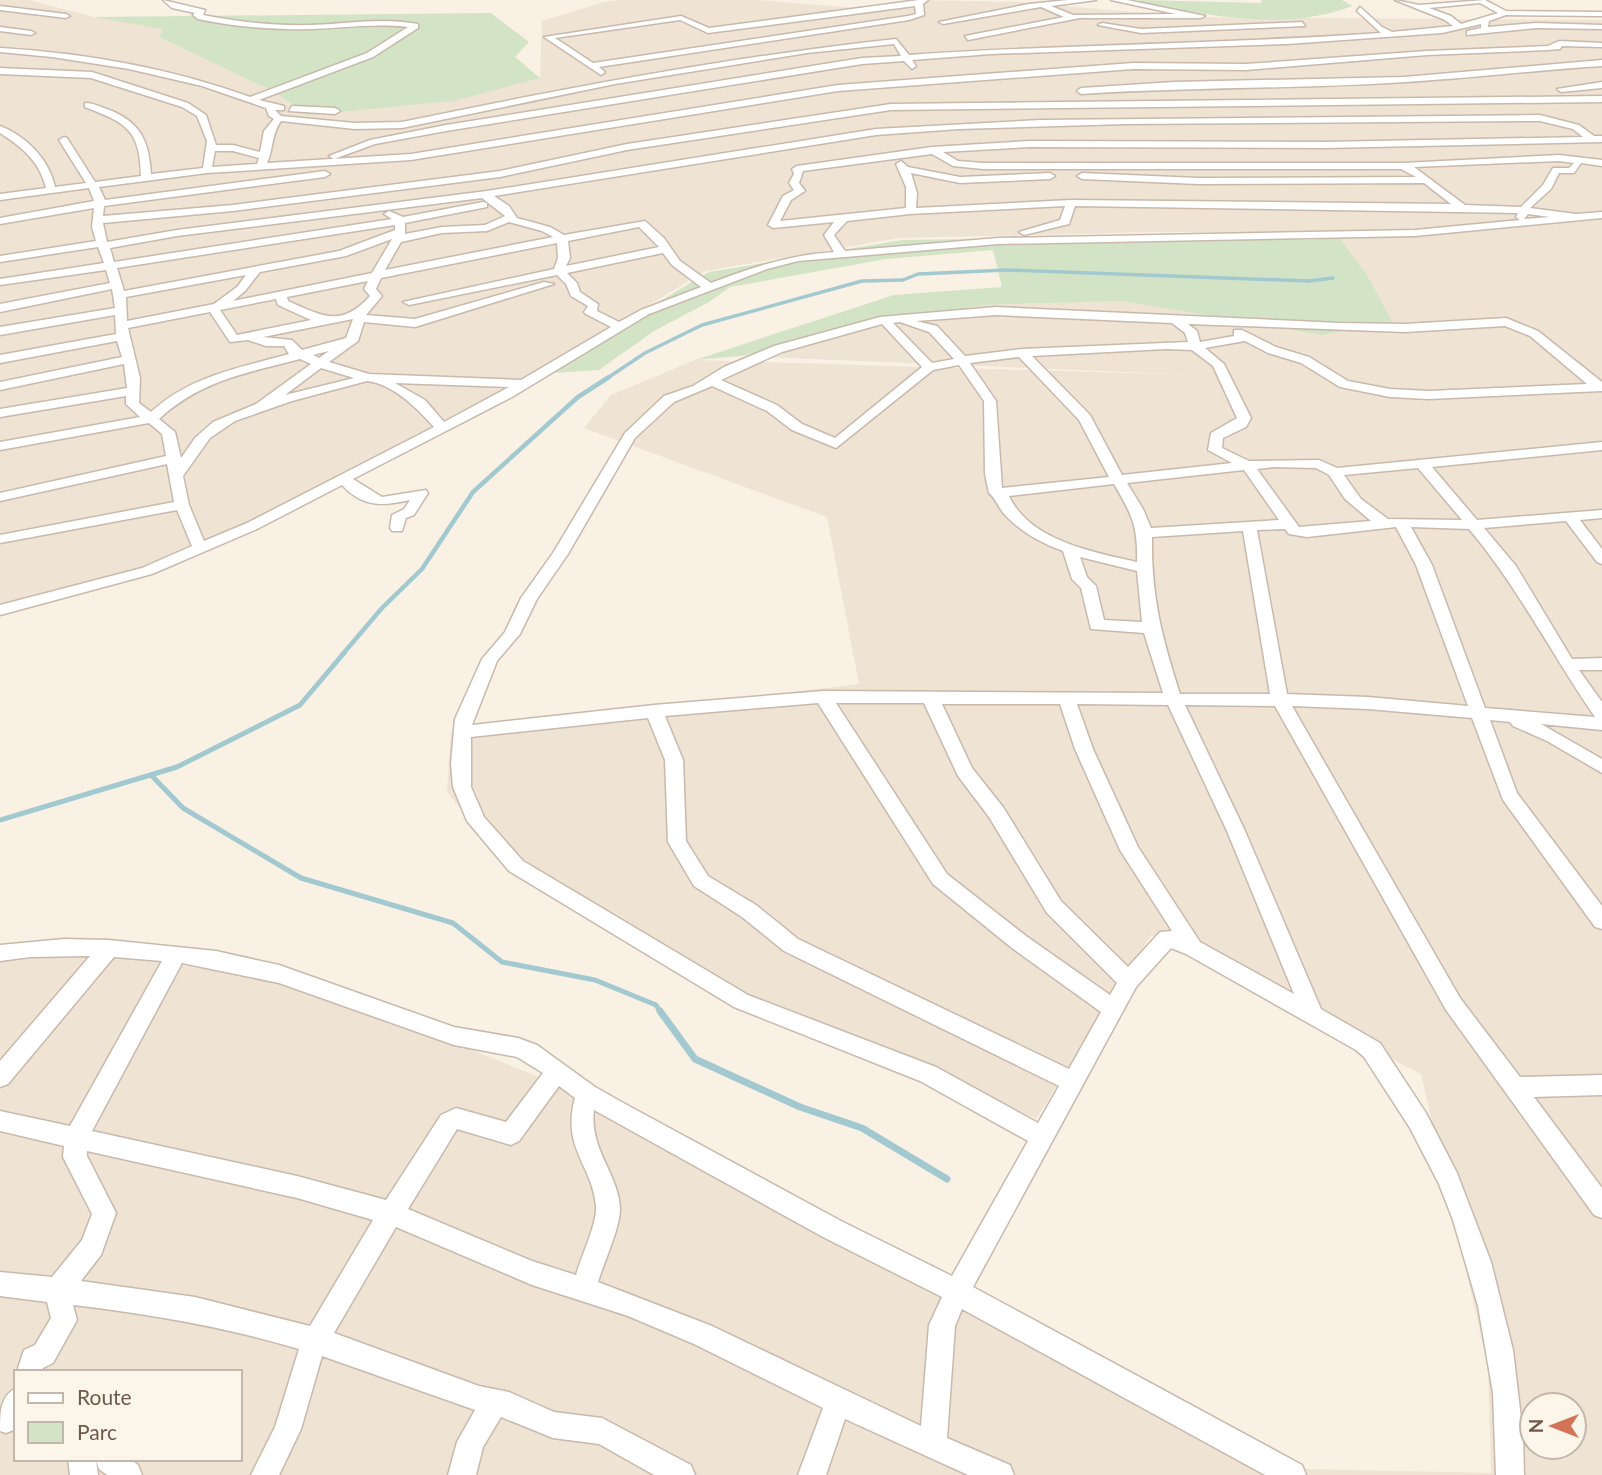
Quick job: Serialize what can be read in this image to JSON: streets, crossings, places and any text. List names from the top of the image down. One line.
{"legend":["Route","Parc"],"north":"left"}
